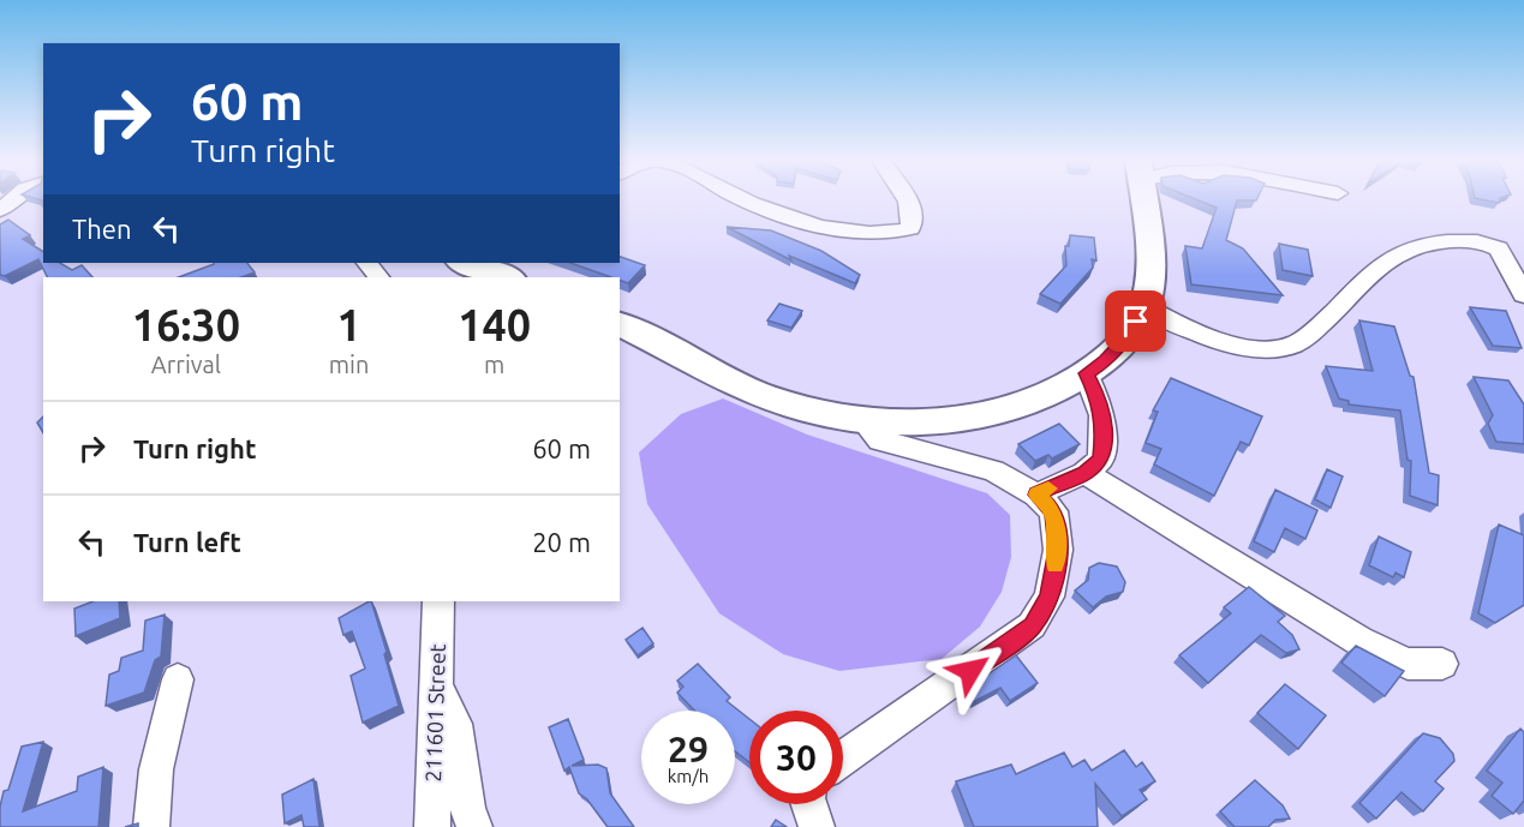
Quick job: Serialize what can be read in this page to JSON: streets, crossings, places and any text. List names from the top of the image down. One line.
{"streets":{"street":["211601 Street"]},"page":{"turn":["60 m","Turn right"],"then":"Then","eta":["16:30","Arrival","1","min","140","m"],"list":[{"name":"Turn right","value":"60 m"},{"name":"Turn left","value":"20 m"}],"speed":"29 km/h","limit":"30"}}
